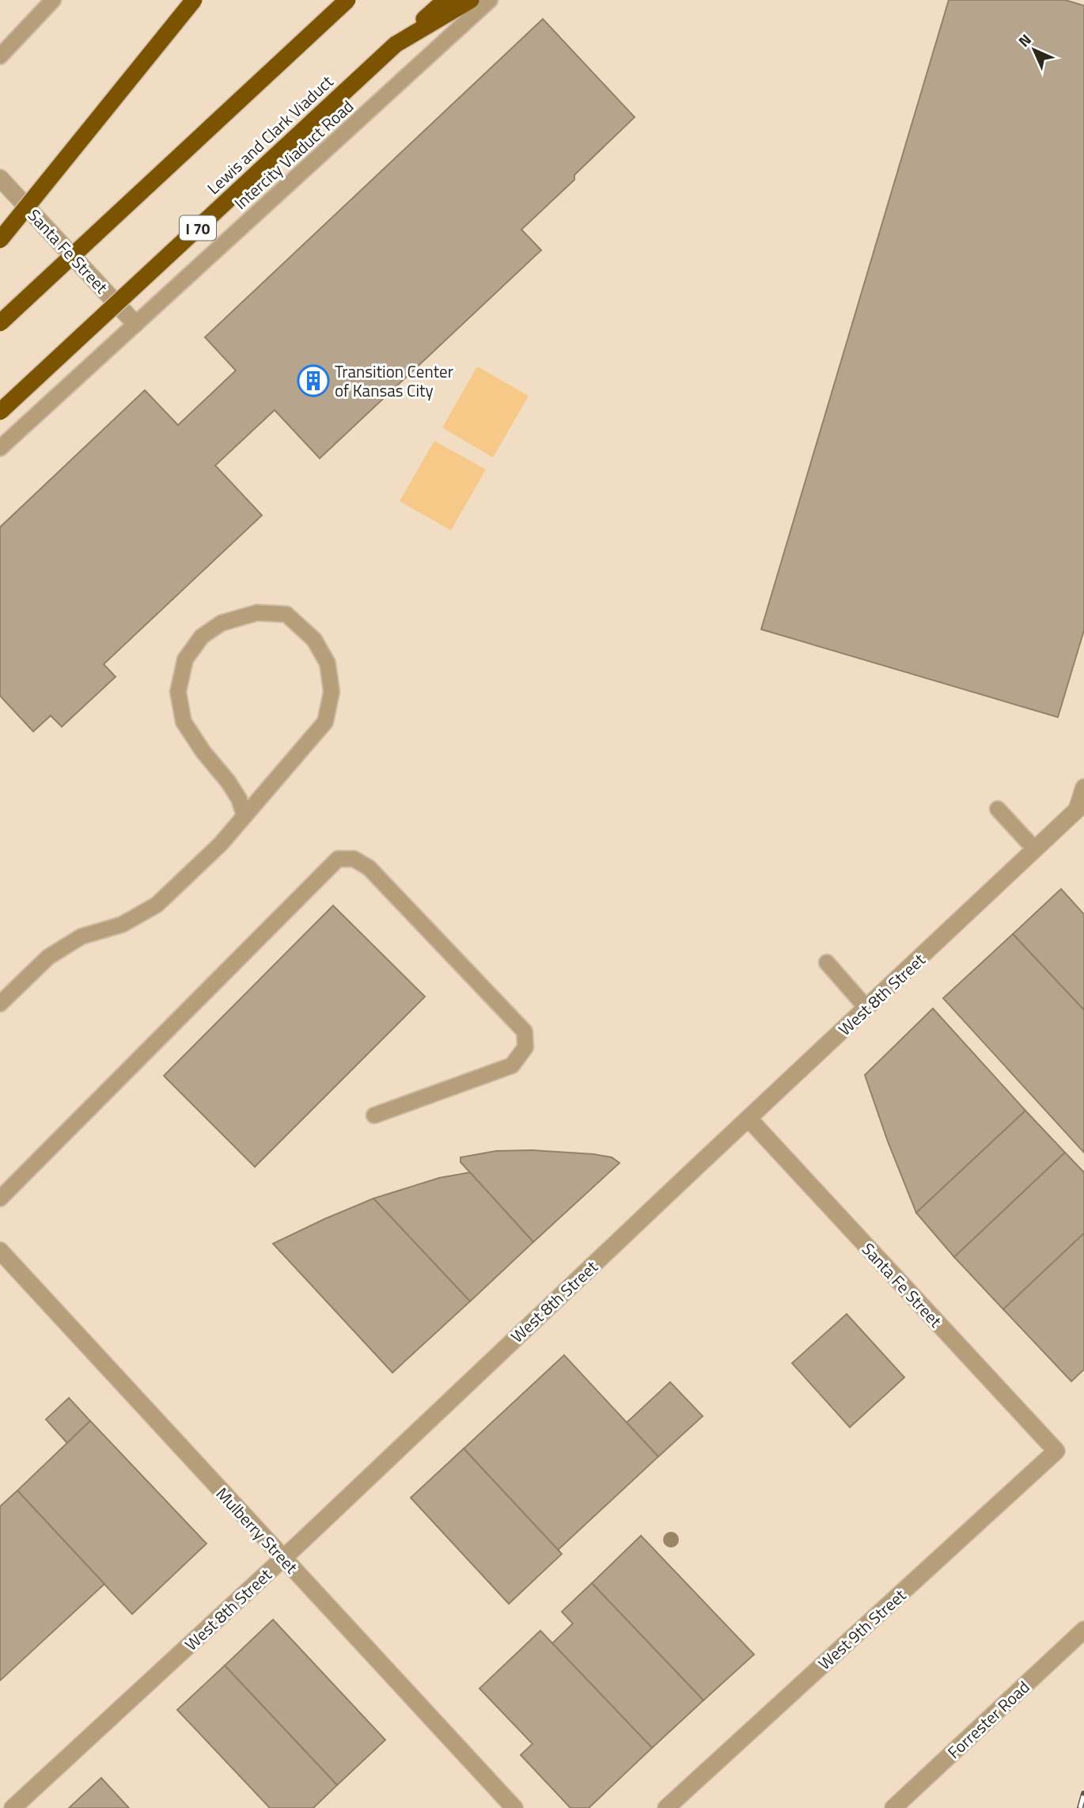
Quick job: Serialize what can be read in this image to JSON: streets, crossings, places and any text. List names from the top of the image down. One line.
{"streets":{"highway":["Lewis and Clark Viaduct","I 70"],"street":["Santa Fe Street","West 8th Street","Mulberry Street","West 9th Street","Forrester Road"],"lane":["Intercity Viaduct Road"]},"crossings":[["Lewis and Clark Viaduct","I 70"],["Intercity Viaduct Road","Santa Fe Street"],["Santa Fe Street","West 8th Street"],["Santa Fe Street","West 9th Street"],["West 8th Street","Mulberry Street"]],"places":{"building":["Transition Center of Kansas City"]},"north":"top left"}
